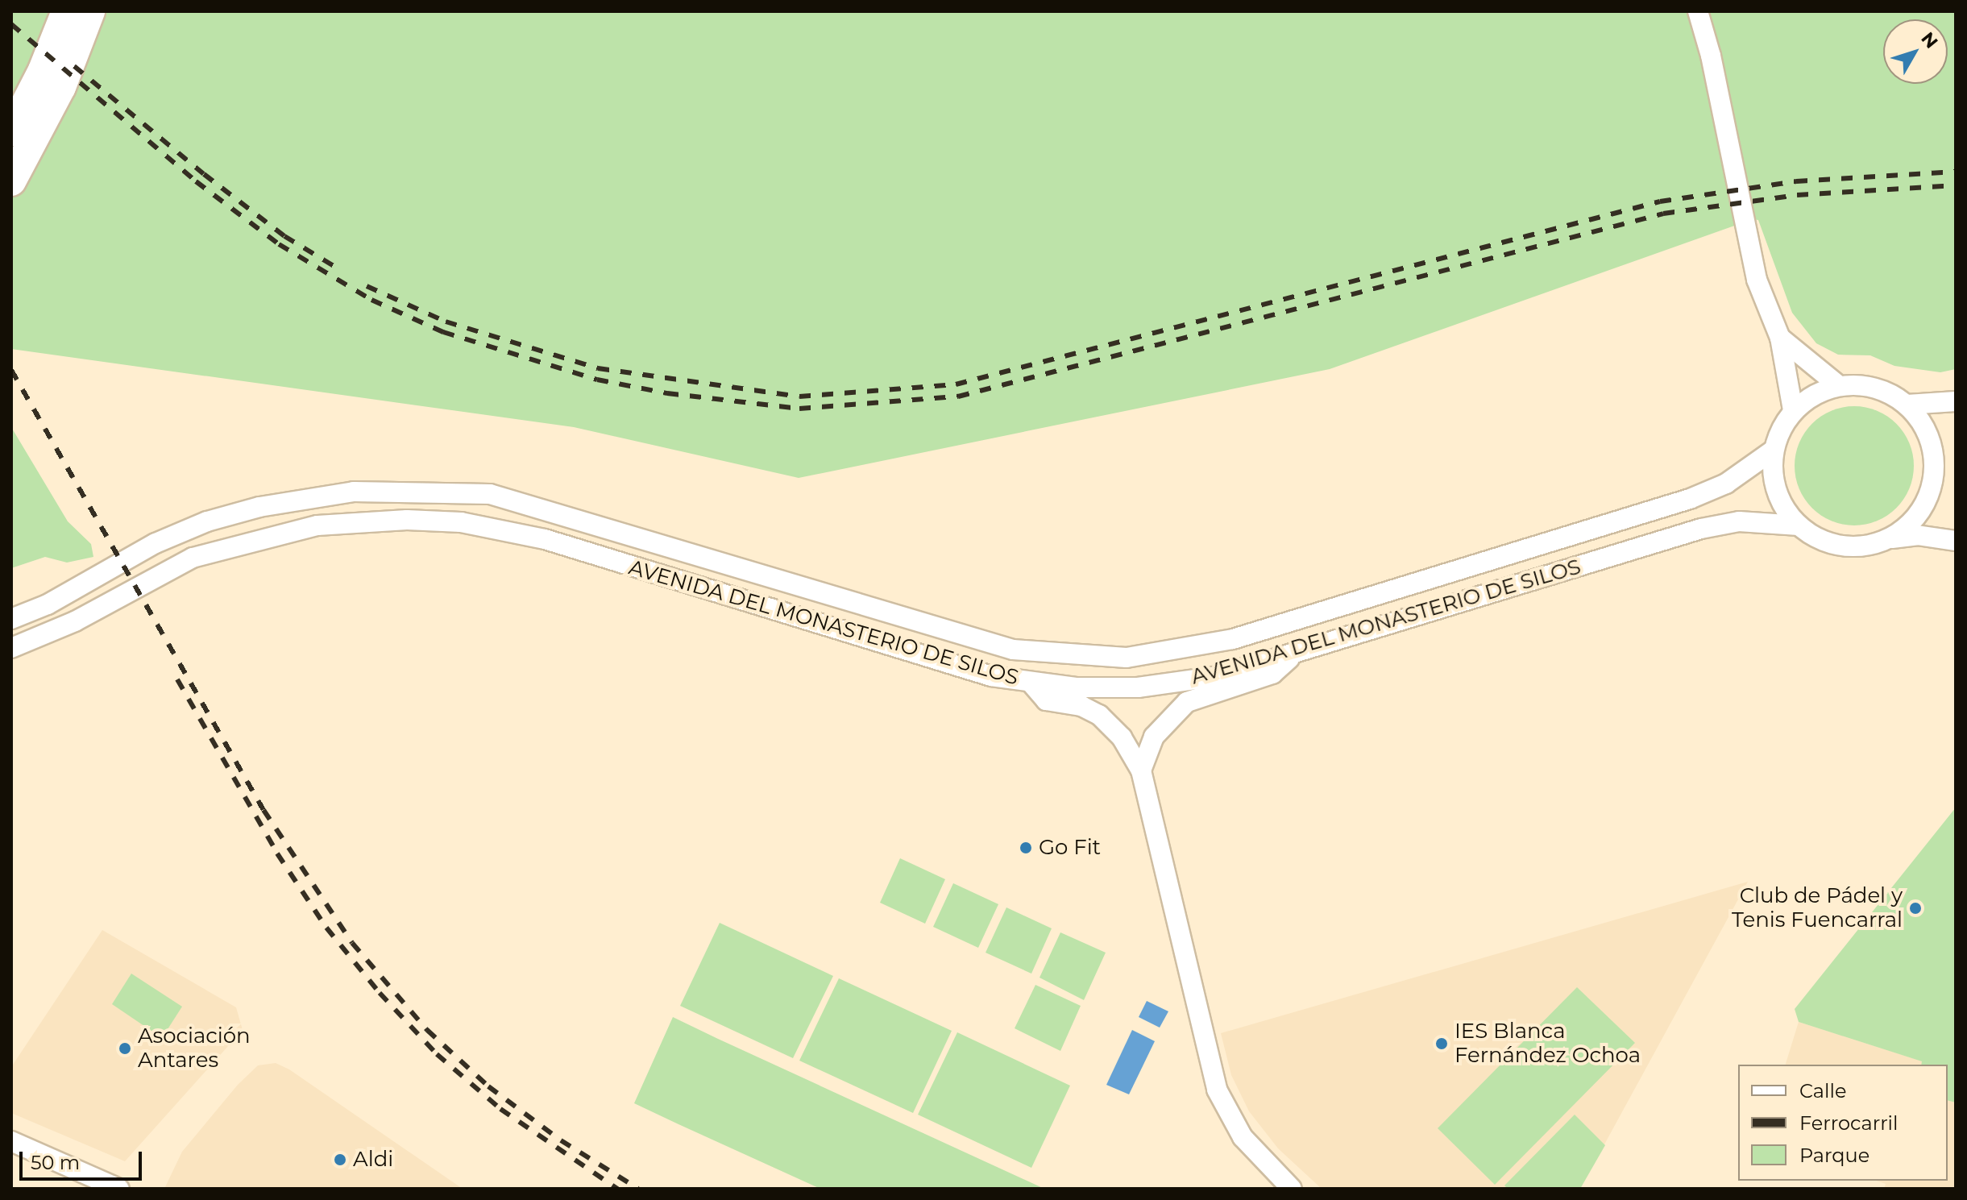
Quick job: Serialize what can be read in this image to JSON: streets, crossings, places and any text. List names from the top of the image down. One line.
{"streets":{"street":["AVENIDA DEL MONASTERIO DE SILOS"]},"places":["Go Fit","Club de Pádel y Tenis Fuencarral","IES Blanca Fernández Ochoa","Asociación Antares","Aldi"],"legend":["Calle","Ferrocarril","Parque"],"scale_bar":"50 m","north":"top right"}
